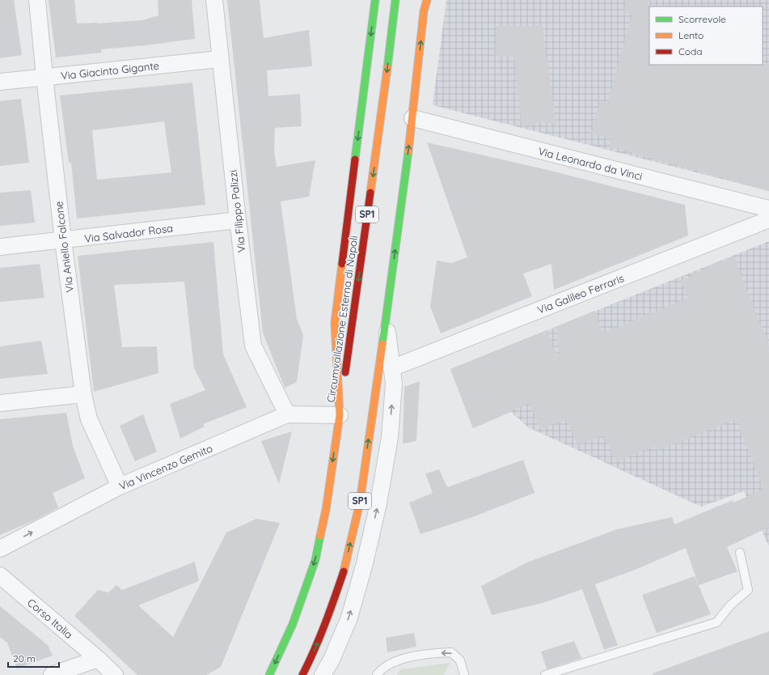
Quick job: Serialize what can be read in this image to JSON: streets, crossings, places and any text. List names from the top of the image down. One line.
{"streets":{"highway":["SP1","Circumvallazione Esterna di Napoli"],"street":["Via Giacinto Gigante","Via Leonardo da Vinci","Via Filippo Palizzi","Via Salvador Rosa","Via Aniello Falcone","Via Galileo Ferraris","Via Vincenzo Gemito","Corso Italia"]},"crossings":[["Via Giacinto Gigante","Via Filippo Palizzi"],["Via Giacinto Gigante","Via Aniello Falcone"],["Via Filippo Palizzi","Via Salvador Rosa"],["Via Filippo Palizzi","Via Vincenzo Gemito"],["Via Salvador Rosa","Via Aniello Falcone"],["Via Aniello Falcone","Via Vincenzo Gemito"],["Circumvallazione Esterna di Napoli","Via Vincenzo Gemito"]],"legend":["Scorrevole","Lento","Coda"],"scale_bar":"20 m"}
